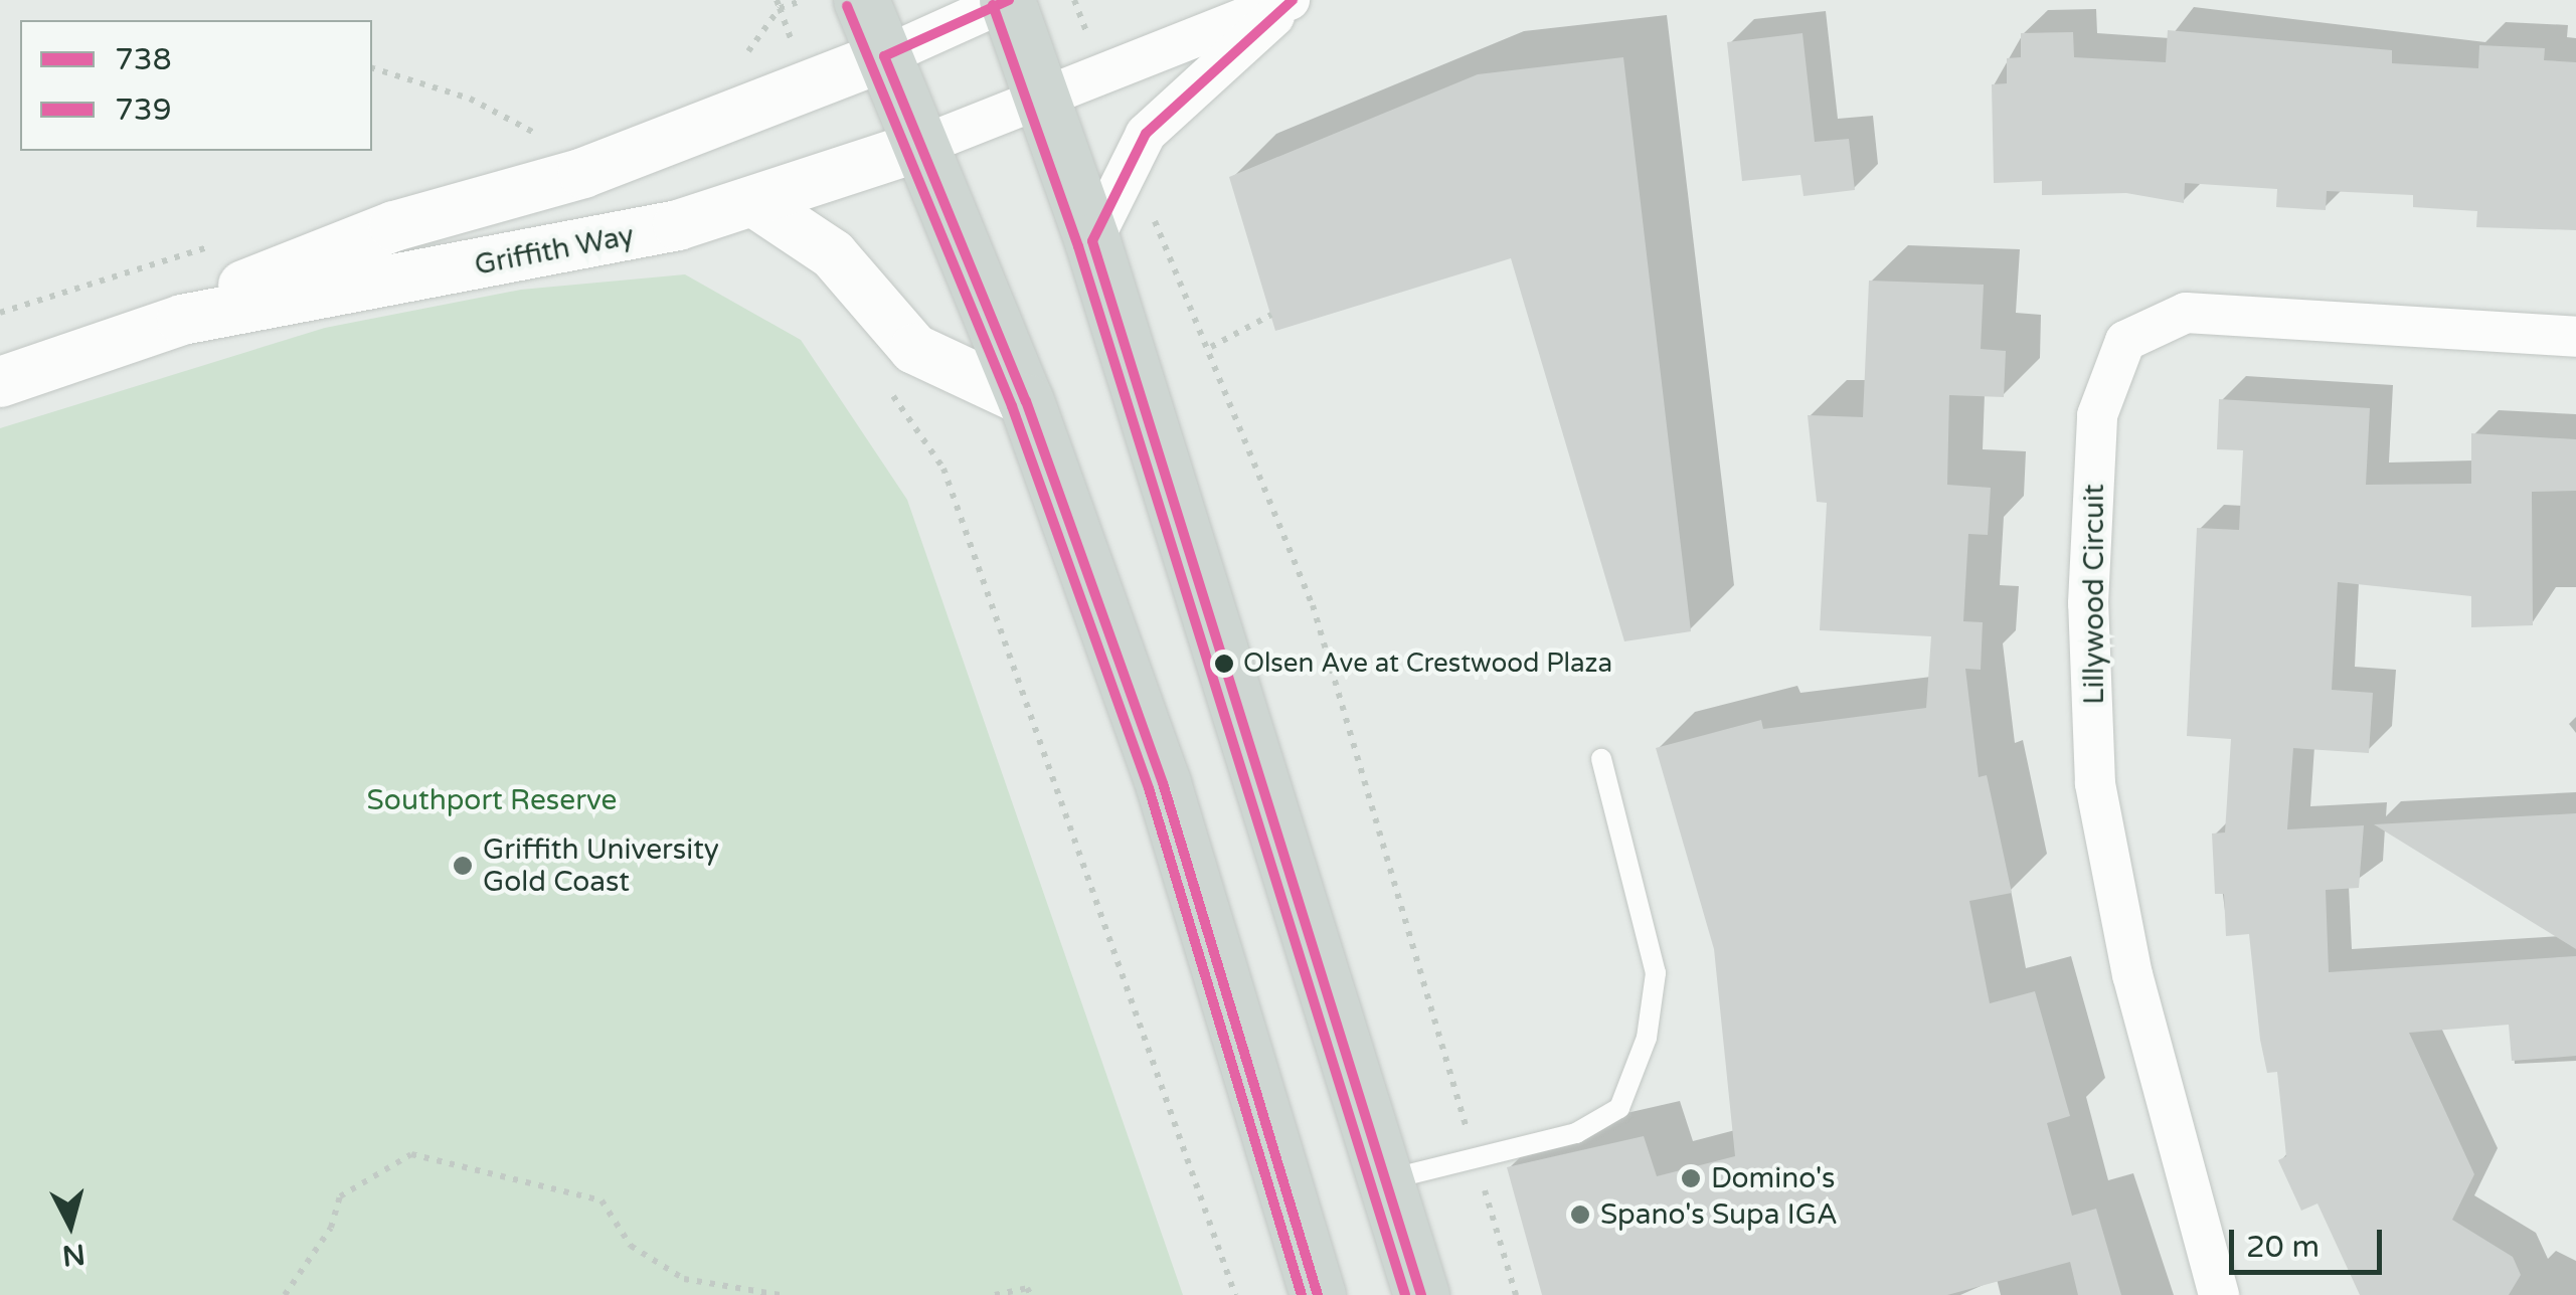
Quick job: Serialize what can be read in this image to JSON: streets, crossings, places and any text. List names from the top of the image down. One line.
{"streets":{"street":["Griffith Way","Lillywood Circuit"]},"parks":["Southport Reserve"],"places":["Olsen Ave at Crestwood Plaza","Griffith University Gold Coast","Domino's","Spano's Supa IGA"],"lines":["transit line 738","transit line 739"],"legend":["738","739"],"scale_bar":"20 m","north":"bottom"}
